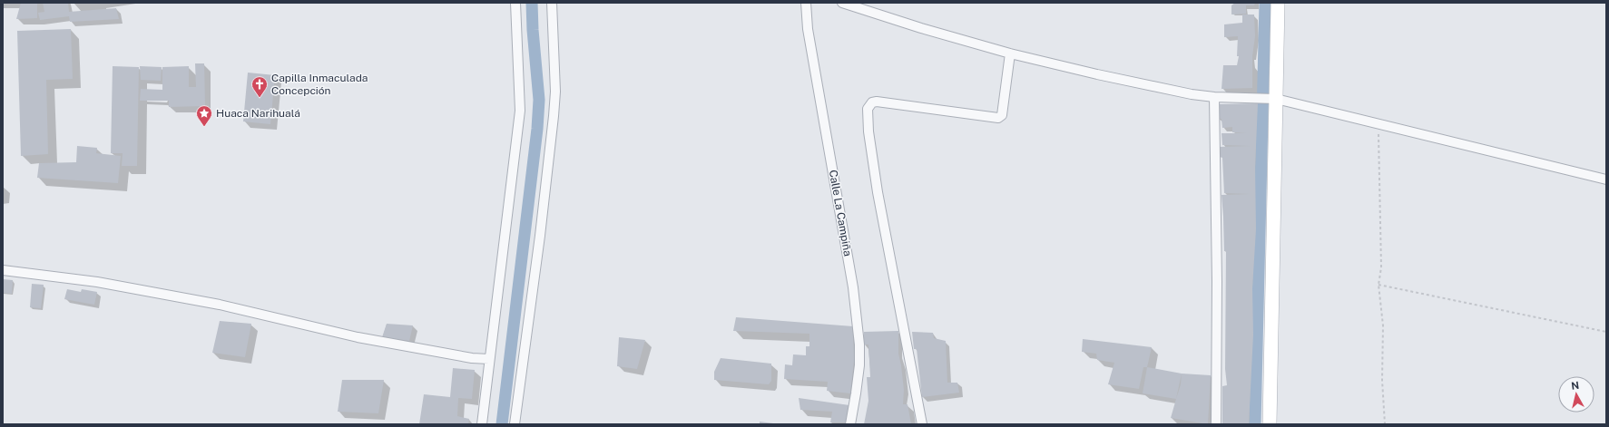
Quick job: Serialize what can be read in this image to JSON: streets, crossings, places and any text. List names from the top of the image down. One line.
{"streets":{"street":["Calle La Campiña"]},"places":{"church":["Capilla Inmaculada Concepción"],"place":["Huaca Narihualá"]},"north":"top"}
